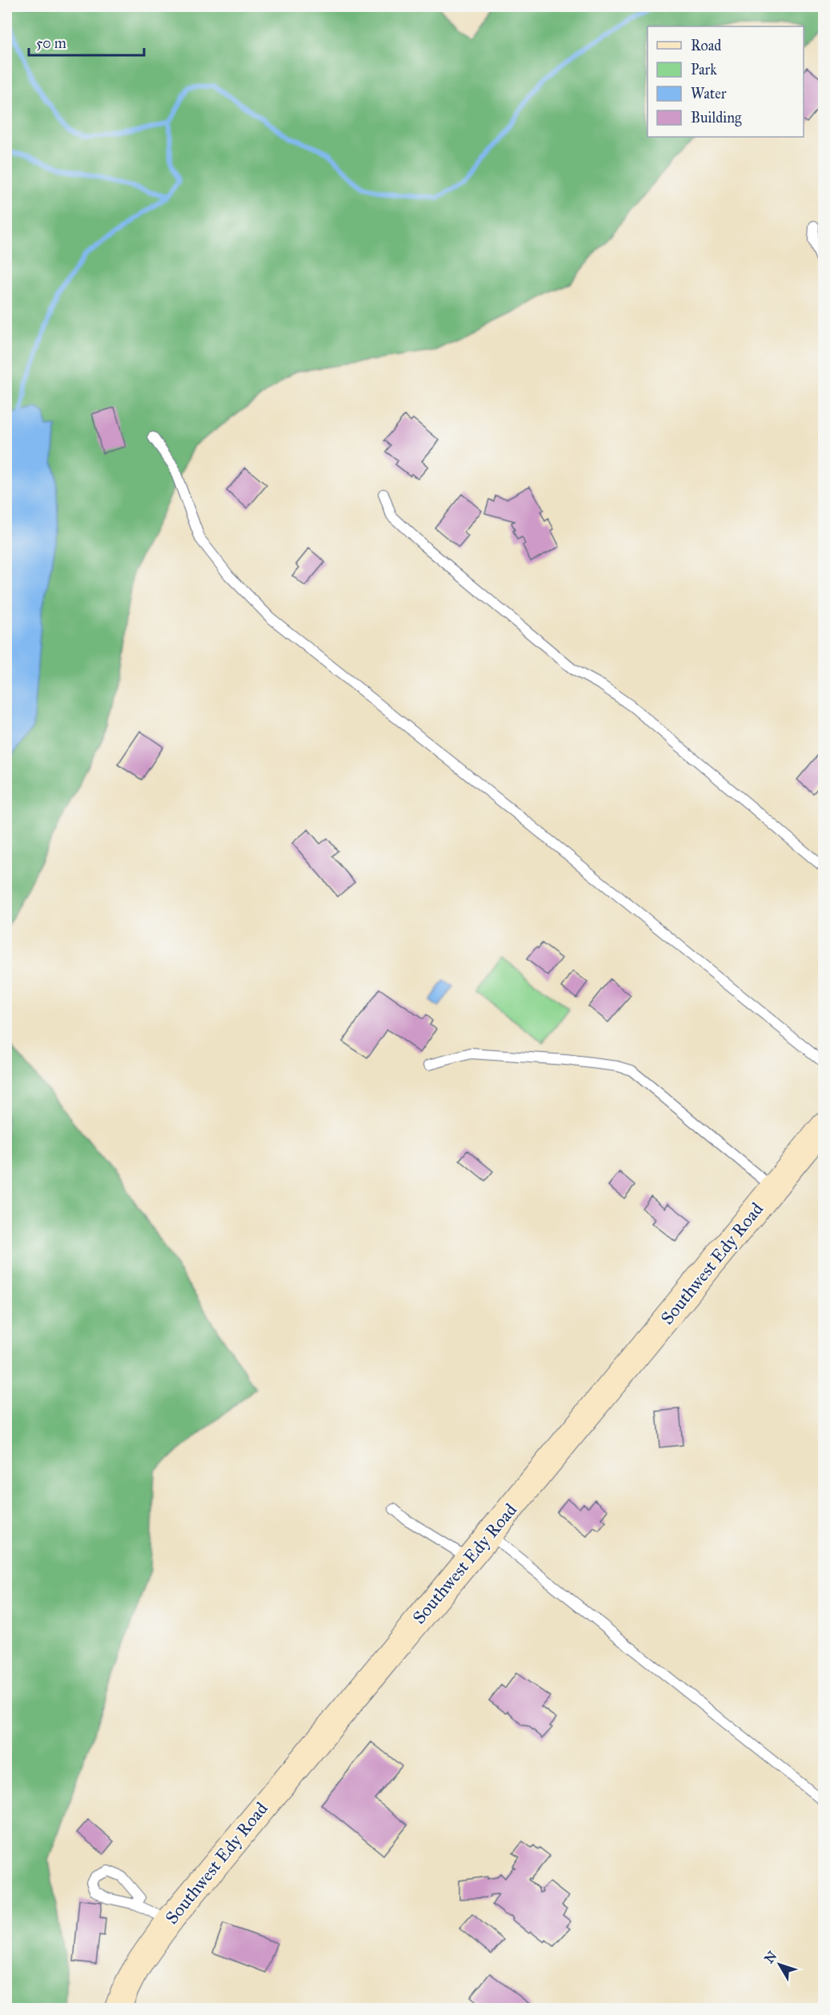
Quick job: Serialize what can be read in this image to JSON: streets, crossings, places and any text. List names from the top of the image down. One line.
{"streets":{"street":["Southwest Edy Road"]},"legend":["Road","Park","Water","Building"],"scale_bar":"50 m","north":"top left"}
